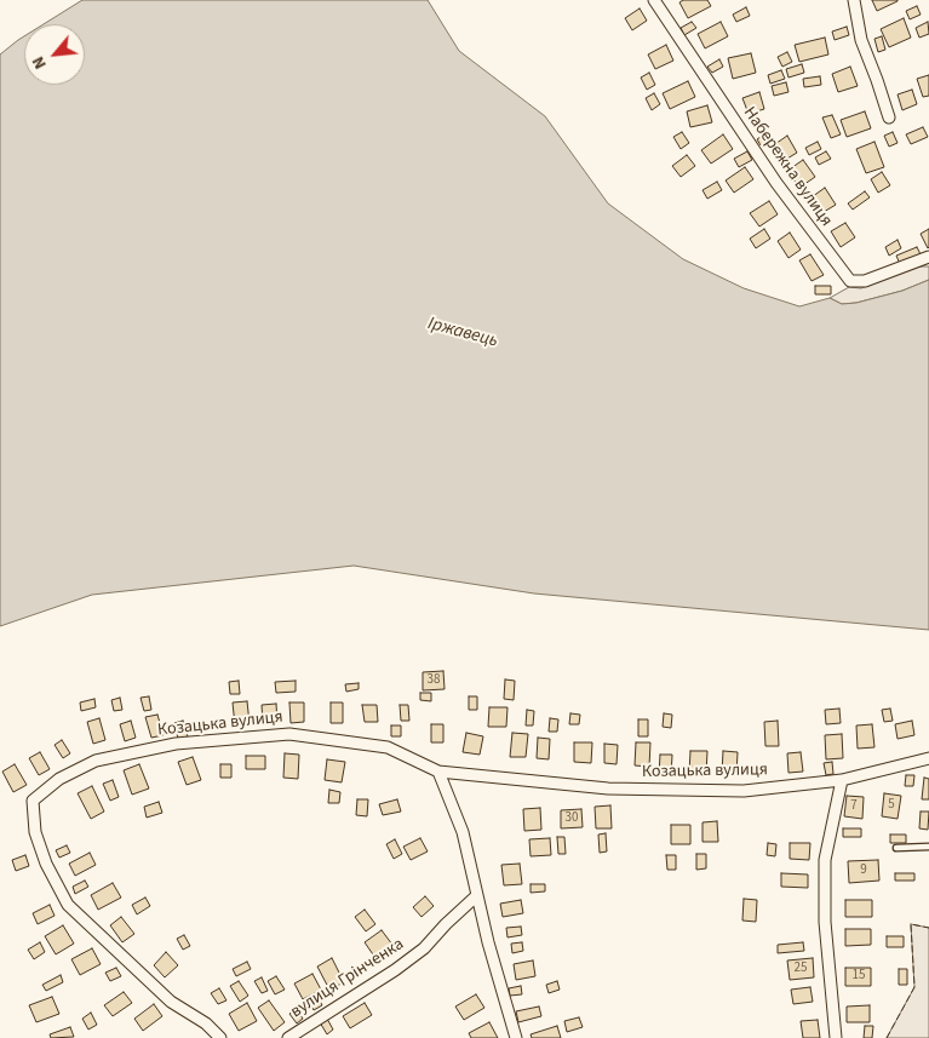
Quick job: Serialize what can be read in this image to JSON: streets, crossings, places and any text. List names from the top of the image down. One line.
{"streets":{"street":["Набережна вулиця","Козацька вулиця","вулиця Грінченка"]},"water":["Іржавець"],"house_numbers":["38","5","7","30","9","25","15"],"north":"bottom left"}
